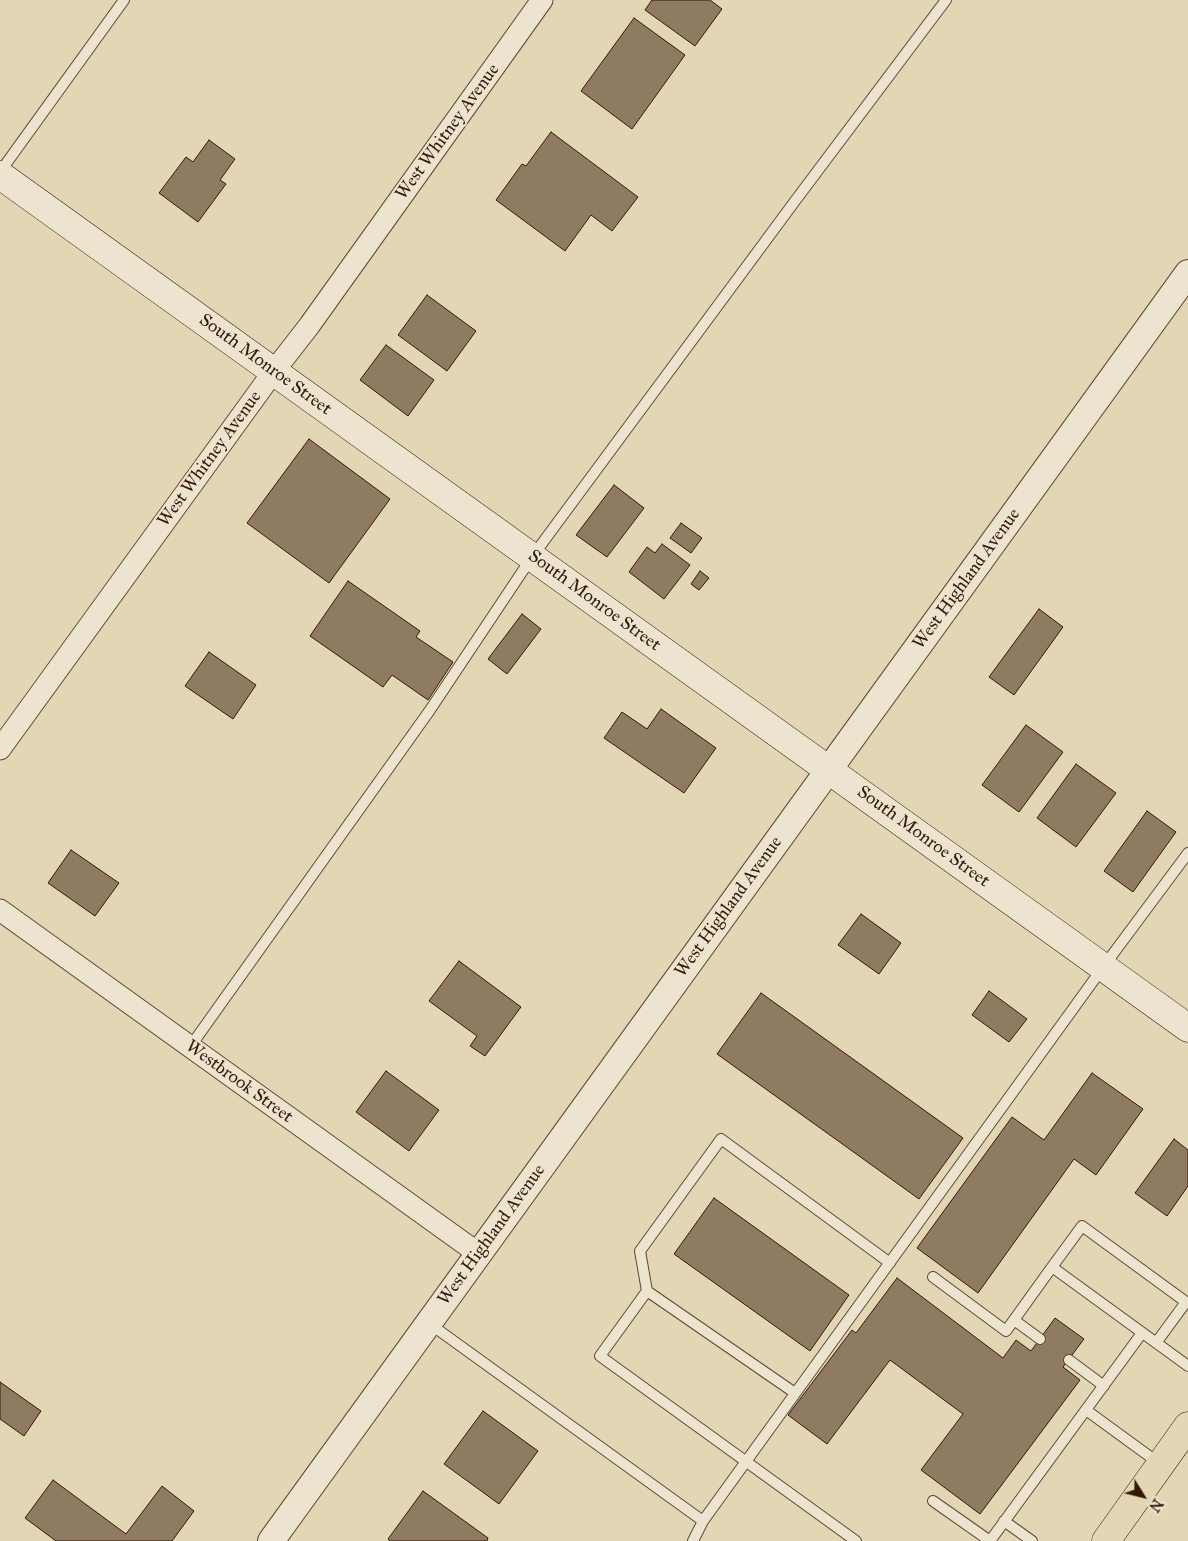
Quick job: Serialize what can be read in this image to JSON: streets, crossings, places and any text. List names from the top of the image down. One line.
{"streets":{"main road":["South Monroe Street"],"street":["West Whitney Avenue","West Highland Avenue","Westbrook Street"]},"crossings":[["West Whitney Avenue","South Monroe Street"],["South Monroe Street","West Highland Avenue"],["West Highland Avenue","Westbrook Street"]],"north":"bottom right"}
